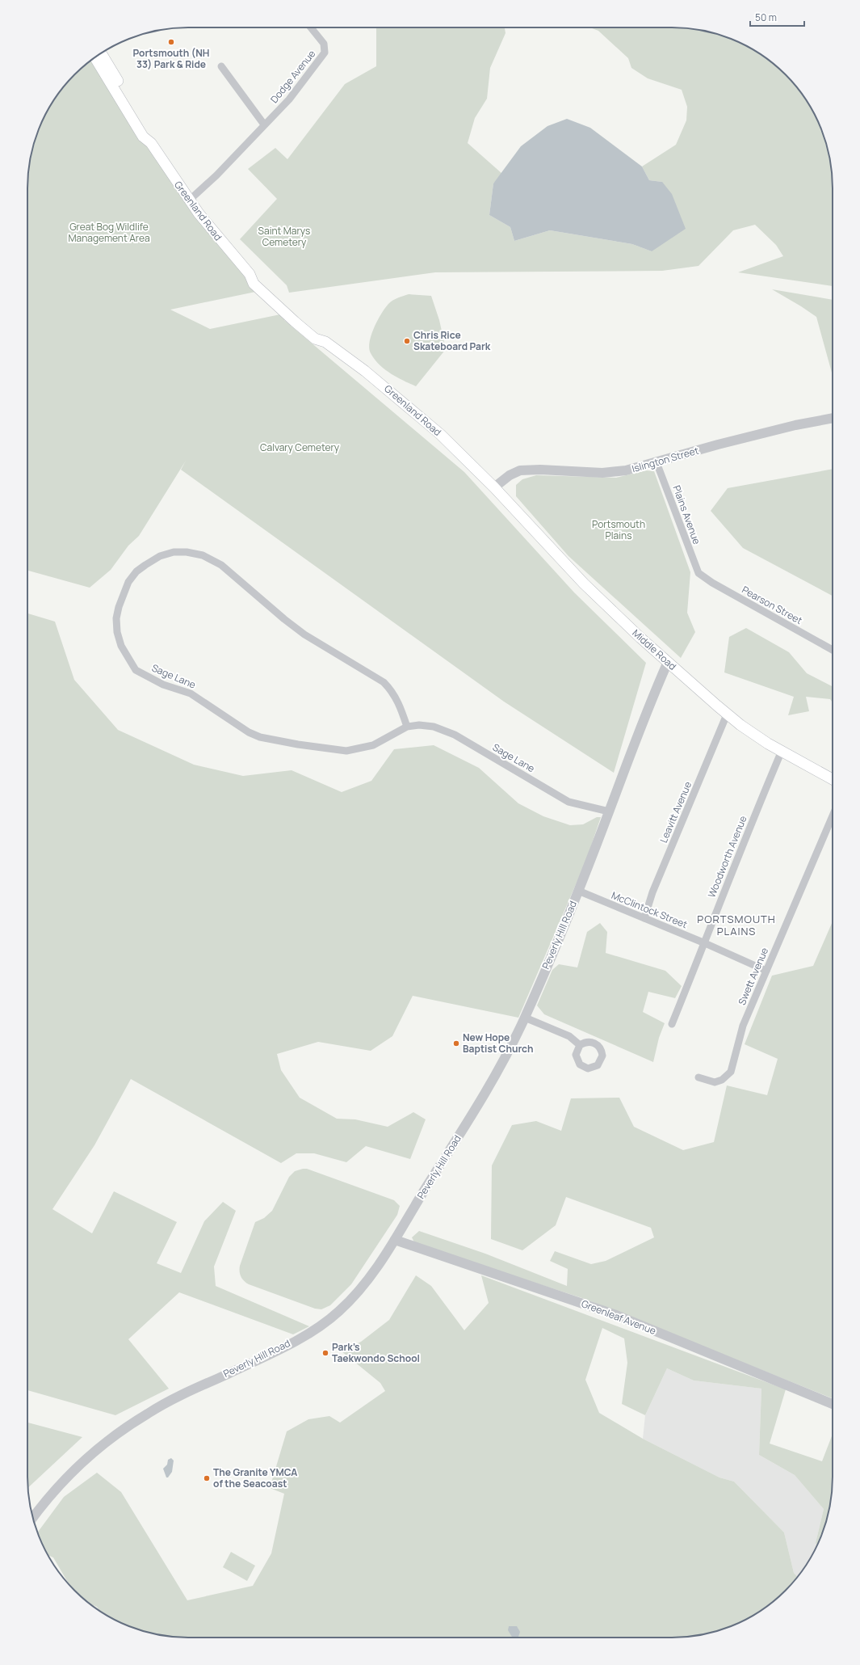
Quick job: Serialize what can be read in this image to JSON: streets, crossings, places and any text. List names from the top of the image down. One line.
{"streets":{"main road":["Greenland Road","Middle Road"],"street":["Dodge Avenue","Islington Street","Plains Avenue","Pearson Street","Sage Lane","Leavitt Avenue","Woodworth Avenue","McClintock Street","Peverly Hill Road","Swett Avenue","Greenleaf Avenue"]},"crossings":[["Dodge Avenue","Greenland Road"],["Greenland Road","Islington Street"],["Greenland Road","Middle Road"],["Islington Street","Plains Avenue"],["Islington Street","Middle Road"],["Plains Avenue","Pearson Street"],["Middle Road","Leavitt Avenue"],["Middle Road","Woodworth Avenue"],["Middle Road","Peverly Hill Road"],["Sage Lane","Peverly Hill Road"],["Leavitt Avenue","McClintock Street"],["Woodworth Avenue","McClintock Street"],["McClintock Street","Peverly Hill Road"],["McClintock Street","Swett Avenue"],["Peverly Hill Road","Greenleaf Avenue"]],"districts":["PORTSMOUTH PLAINS"],"parks":["Great Bog Wildlife Management Area","Saint Marys Cemetery","Calvary Cemetery","Portsmouth Plains"],"places":["Portsmouth (NH 33) Park & Ride","Chris Rice Skateboard Park","New Hope Baptist Church","Park’s Taekwondo School","The Granite YMCA of the Seacoast"],"scale_bar":"50 m"}
